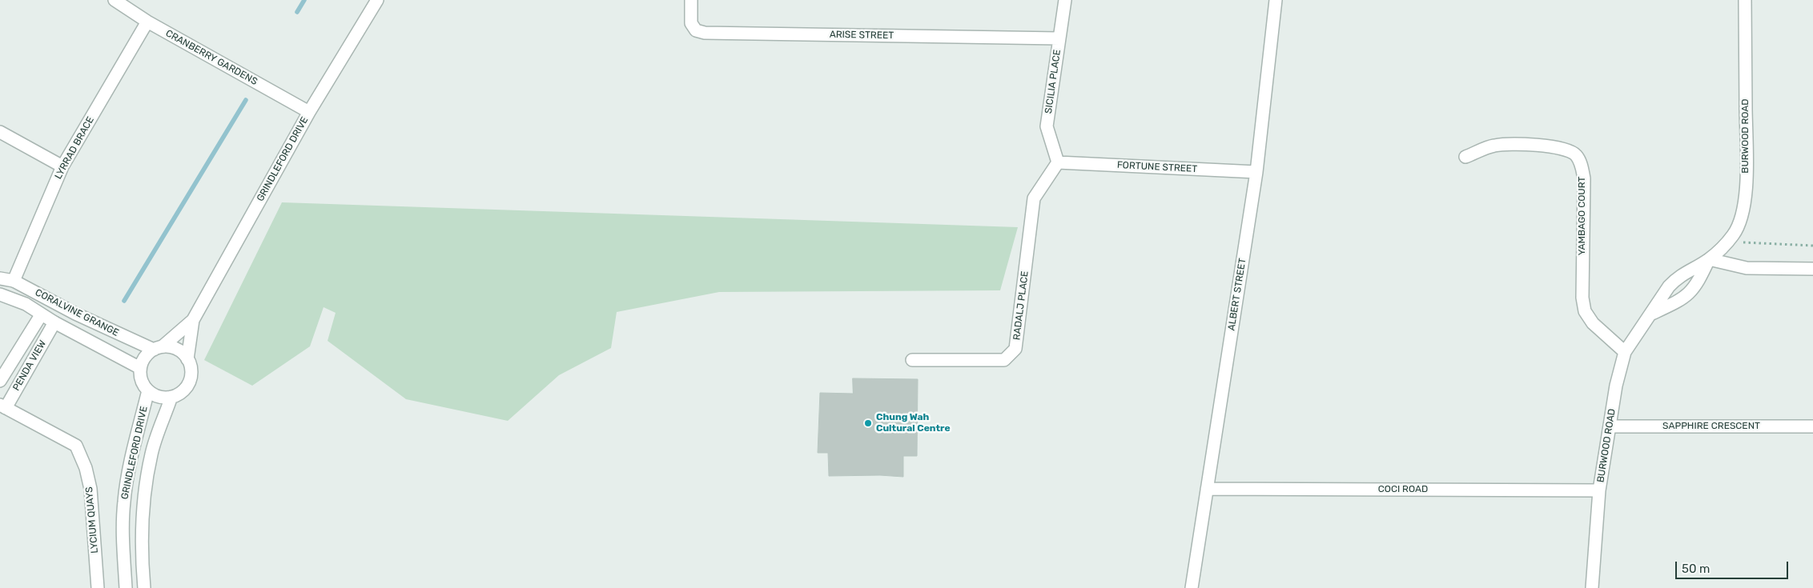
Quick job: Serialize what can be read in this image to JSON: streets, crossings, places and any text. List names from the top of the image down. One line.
{"streets":{"street":["ARISE STREET","CRANBERRY GARDENS","SICILIA PLACE","BURWOOD ROAD","LYRRAD BRACE","GRINDLEFORD DRIVE","FORTUNE STREET","YAMBAGO COURT","ALBERT STREET","RADALJ PLACE","CORALVINE GRANGE","PENDA VIEW","SAPPHIRE CRESCENT","COCI ROAD","LYCIUM QUAYS"]},"crossings":[["ARISE STREET","SICILIA PLACE"],["CRANBERRY GARDENS","LYRRAD BRACE"],["CRANBERRY GARDENS","GRINDLEFORD DRIVE"],["SICILIA PLACE","FORTUNE STREET"],["SICILIA PLACE","RADALJ PLACE"],["BURWOOD ROAD","YAMBAGO COURT"],["BURWOOD ROAD","SAPPHIRE CRESCENT"],["BURWOOD ROAD","COCI ROAD"],["LYRRAD BRACE","CORALVINE GRANGE"],["GRINDLEFORD DRIVE","CORALVINE GRANGE"],["FORTUNE STREET","ALBERT STREET"],["FORTUNE STREET","RADALJ PLACE"],["ALBERT STREET","COCI ROAD"],["CORALVINE GRANGE","PENDA VIEW"],["PENDA VIEW","LYCIUM QUAYS"]],"places":["Chung Wah Cultural Centre"],"scale_bar":"50 m"}
